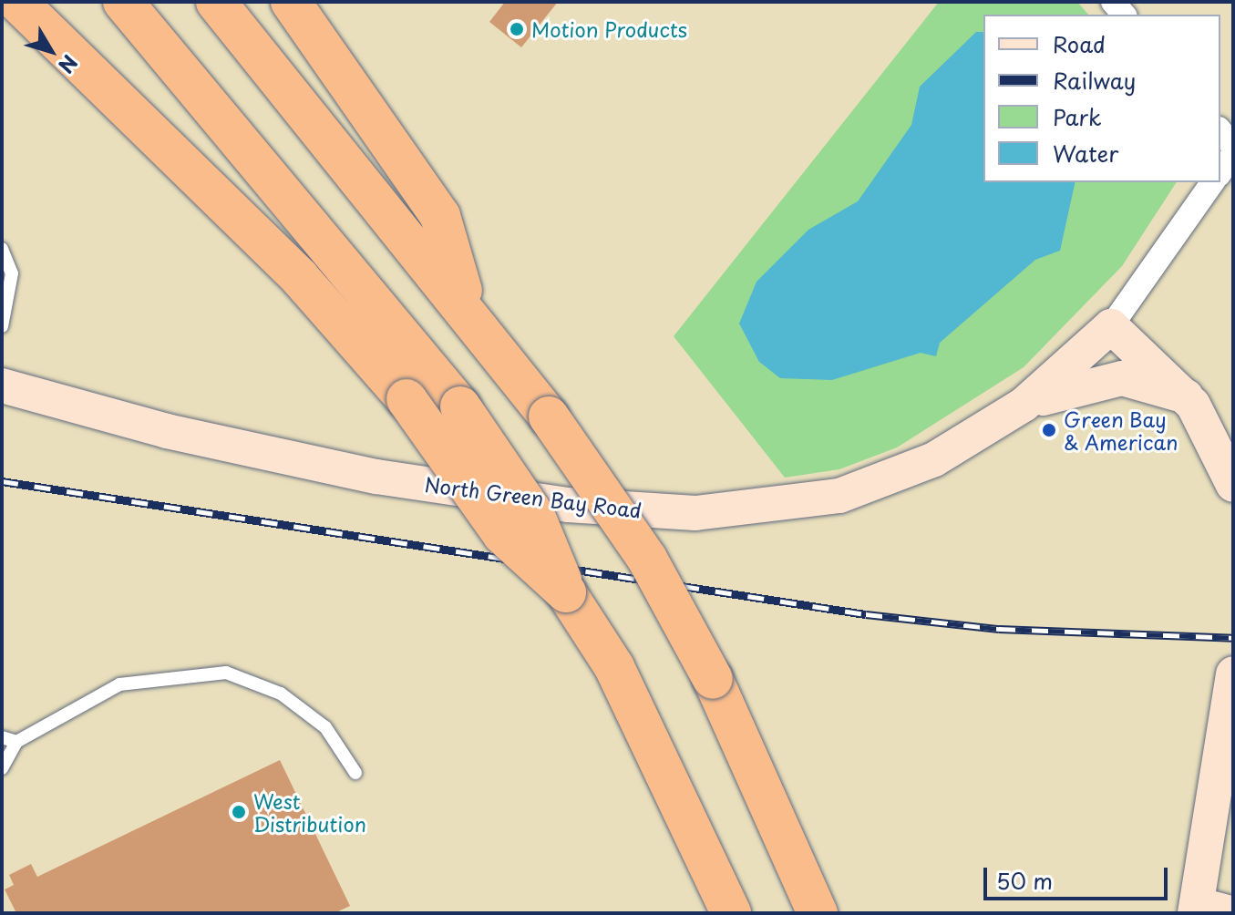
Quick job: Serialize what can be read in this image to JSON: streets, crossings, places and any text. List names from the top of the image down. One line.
{"streets":{"street":["North Green Bay Road"]},"places":["Motion Products","Green Bay & American","West Distribution"],"legend":["Road","Railway","Park","Water"],"scale_bar":"50 m","north":"bottom right"}
